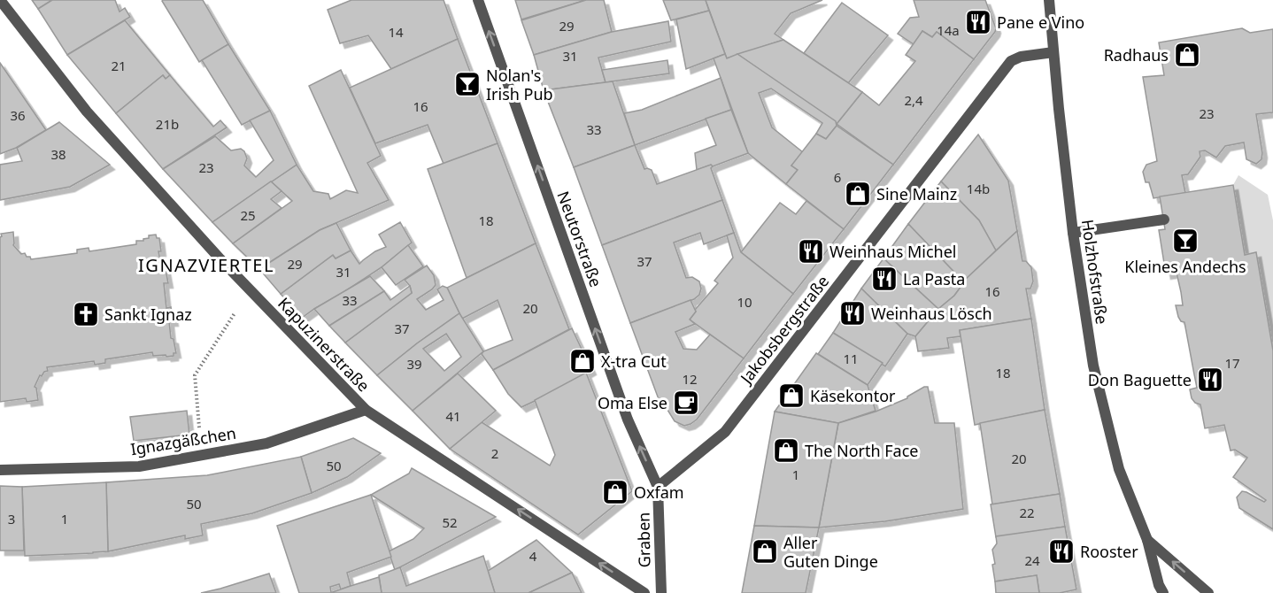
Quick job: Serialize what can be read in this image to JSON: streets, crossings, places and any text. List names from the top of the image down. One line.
{"streets":{"street":["Neutorstraße","Holzhofstraße","Jakobsbergstraße","Kapuzinerstraße","Ignazgäßchen","Graben"]},"crossings":[["Neutorstraße","Jakobsbergstraße"],["Neutorstraße","Graben"],["Holzhofstraße","Jakobsbergstraße"],["Jakobsbergstraße","Graben"],["Kapuzinerstraße","Ignazgäßchen"]],"one_way":["Neutorstraße","Kapuzinerstraße"],"districts":["IGNAZVIERTEL"],"places":{"restaurant":["Pane e Vino","Weinhaus Michel","La Pasta","Weinhaus Lösch","Don Baguette","Rooster"],"shop":["Radhaus","Sine Mainz","X-tra Cut","Käsekontor","The North Face","Oxfam","Aller Guten Dinge"],"bar":["Nolan's Irish Pub","Kleines Andechs"],"church":["Sankt Ignaz"],"cafe":["Oma Else"]},"house_numbers":["29","14a","14","31","21","2,4","16","23","36","21b","33","38","23","6","14b","25","18","37","29","31","16","33","10","20","37","11","17","39","18","12","41","2","20","50","1","50","22","3","1","52","4","24"]}
